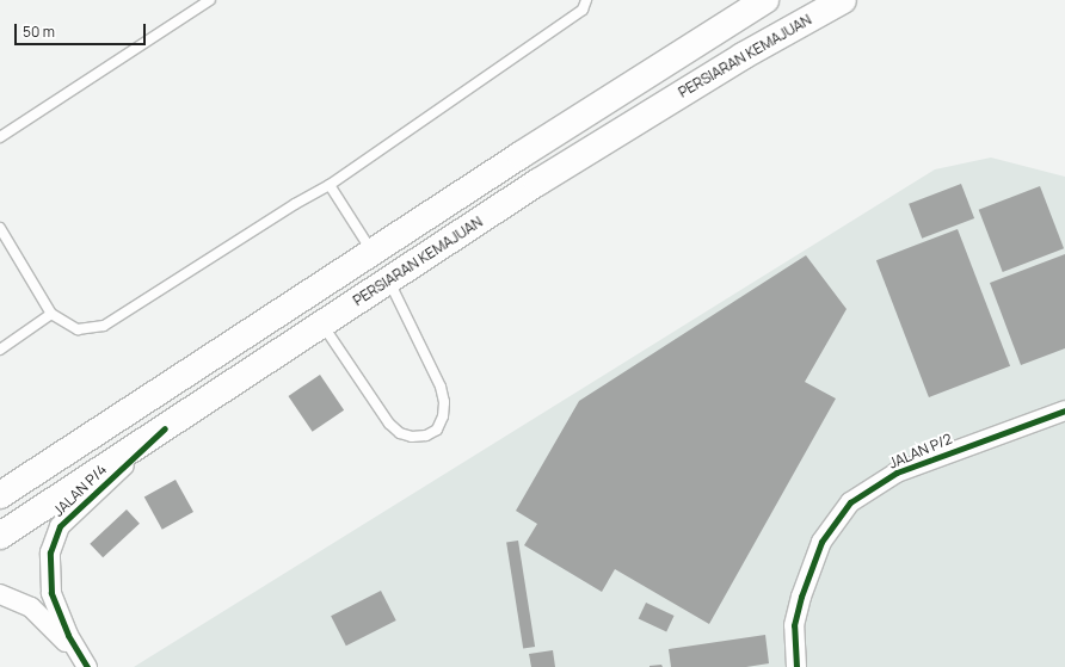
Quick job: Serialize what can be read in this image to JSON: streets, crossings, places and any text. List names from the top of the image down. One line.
{"streets":{"main road":["PERSIARAN KEMAJUAN"],"street":["JALAN P/2","JALAN P/4"]},"crossings":[["PERSIARAN KEMAJUAN","JALAN P/4"]],"scale_bar":"50 m"}
